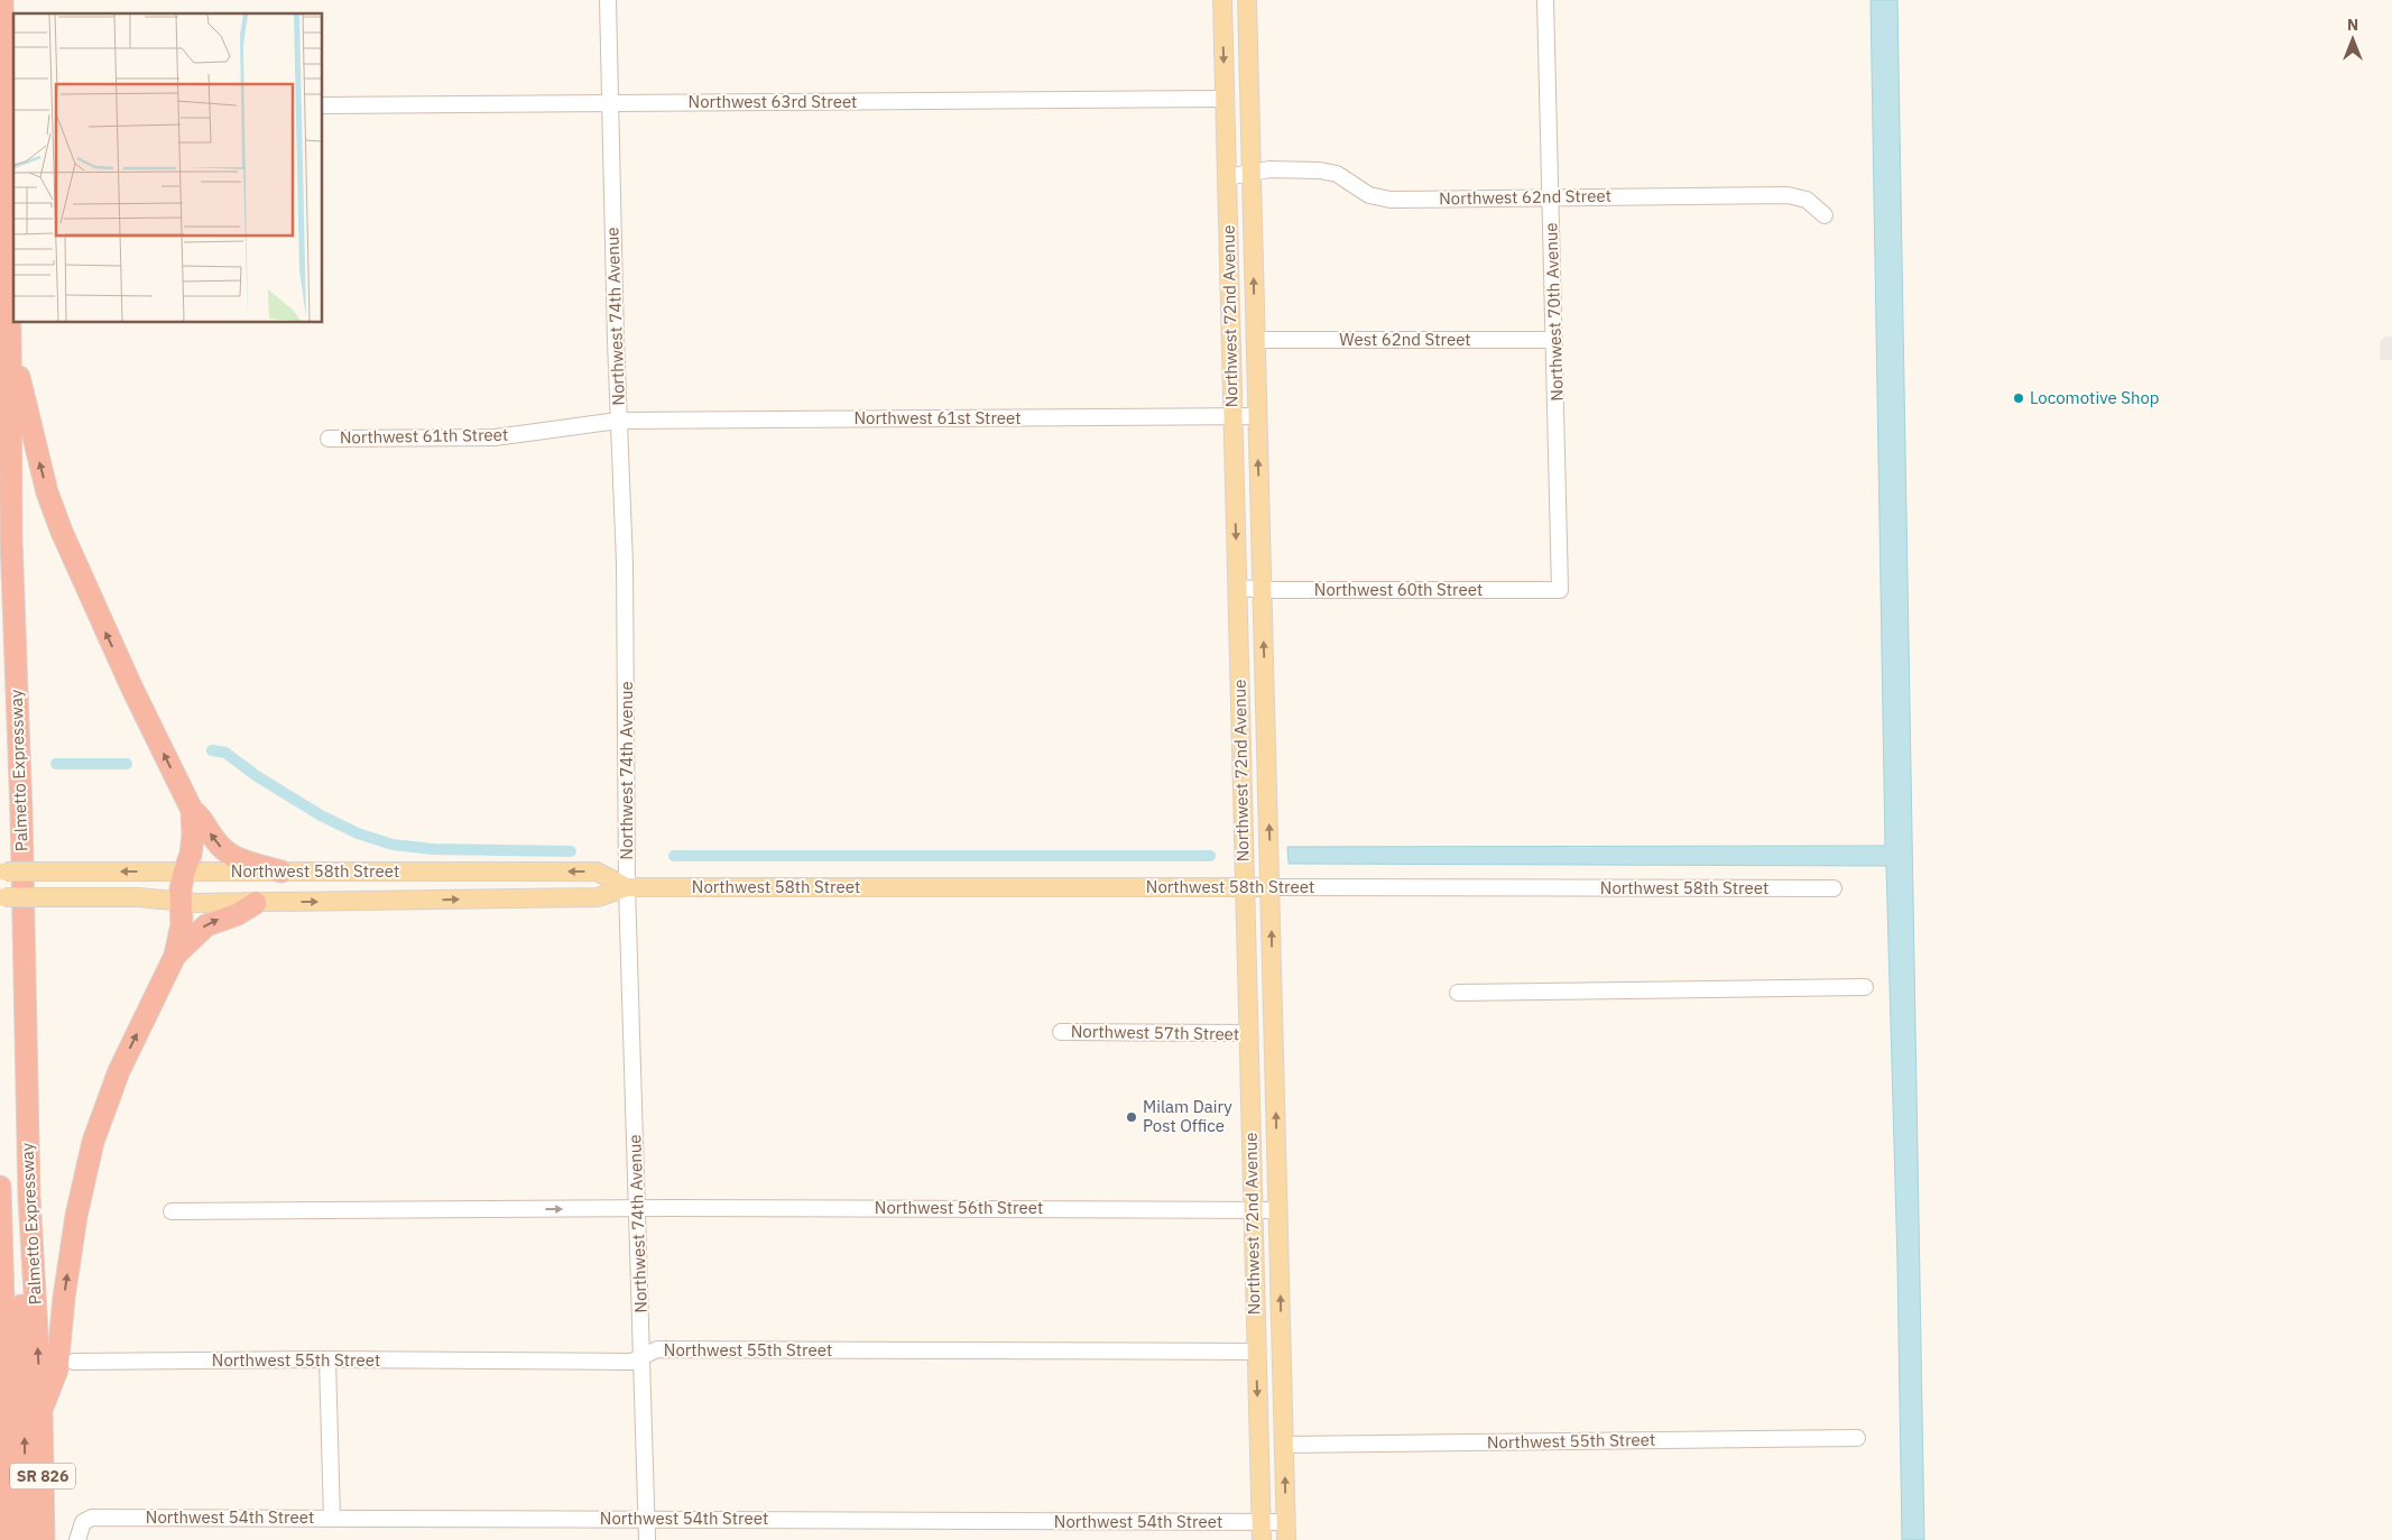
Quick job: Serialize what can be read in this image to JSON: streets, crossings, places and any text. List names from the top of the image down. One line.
{"streets":{"highway":["Palmetto Expressway","SR 826"],"main road":["Northwest 72nd Avenue","Northwest 58th Street"],"street":["Northwest 63rd Street","Northwest 62nd Street","Northwest 70th Avenue","Northwest 74th Avenue","West 62nd Street","Northwest 61st Street","Northwest 61th Street","Northwest 60th Street","Northwest 57th Street","Northwest 56th Street","Northwest 55th Street","Northwest 54th Street"]},"crossings":[["Northwest 63rd Street","Northwest 74th Avenue"],["Northwest 63rd Street","Northwest 72nd Avenue"],["Northwest 62nd Street","Northwest 70th Avenue"],["Northwest 62nd Street","Northwest 72nd Avenue"],["Northwest 70th Avenue","West 62nd Street"],["Northwest 70th Avenue","Northwest 60th Street"],["Northwest 74th Avenue","Northwest 61st Street"],["Northwest 74th Avenue","Northwest 61th Street"],["Northwest 74th Avenue","Northwest 58th Street"],["Northwest 74th Avenue","Northwest 56th Street"],["Northwest 74th Avenue","Northwest 55th Street"],["Northwest 74th Avenue","Northwest 54th Street"],["Northwest 72nd Avenue","West 62nd Street"],["Northwest 72nd Avenue","Northwest 61st Street"],["Northwest 72nd Avenue","Northwest 60th Street"],["Northwest 72nd Avenue","Northwest 58th Street"],["Northwest 72nd Avenue","Northwest 57th Street"],["Northwest 72nd Avenue","Northwest 56th Street"],["Northwest 72nd Avenue","Northwest 55th Street"],["Northwest 72nd Avenue","Northwest 54th Street"],["Northwest 61st Street","Northwest 61th Street"]],"one_way":["Northwest 56th Street"],"places":["Locomotive Shop","Milam Dairy Post Office"],"north":"top"}
